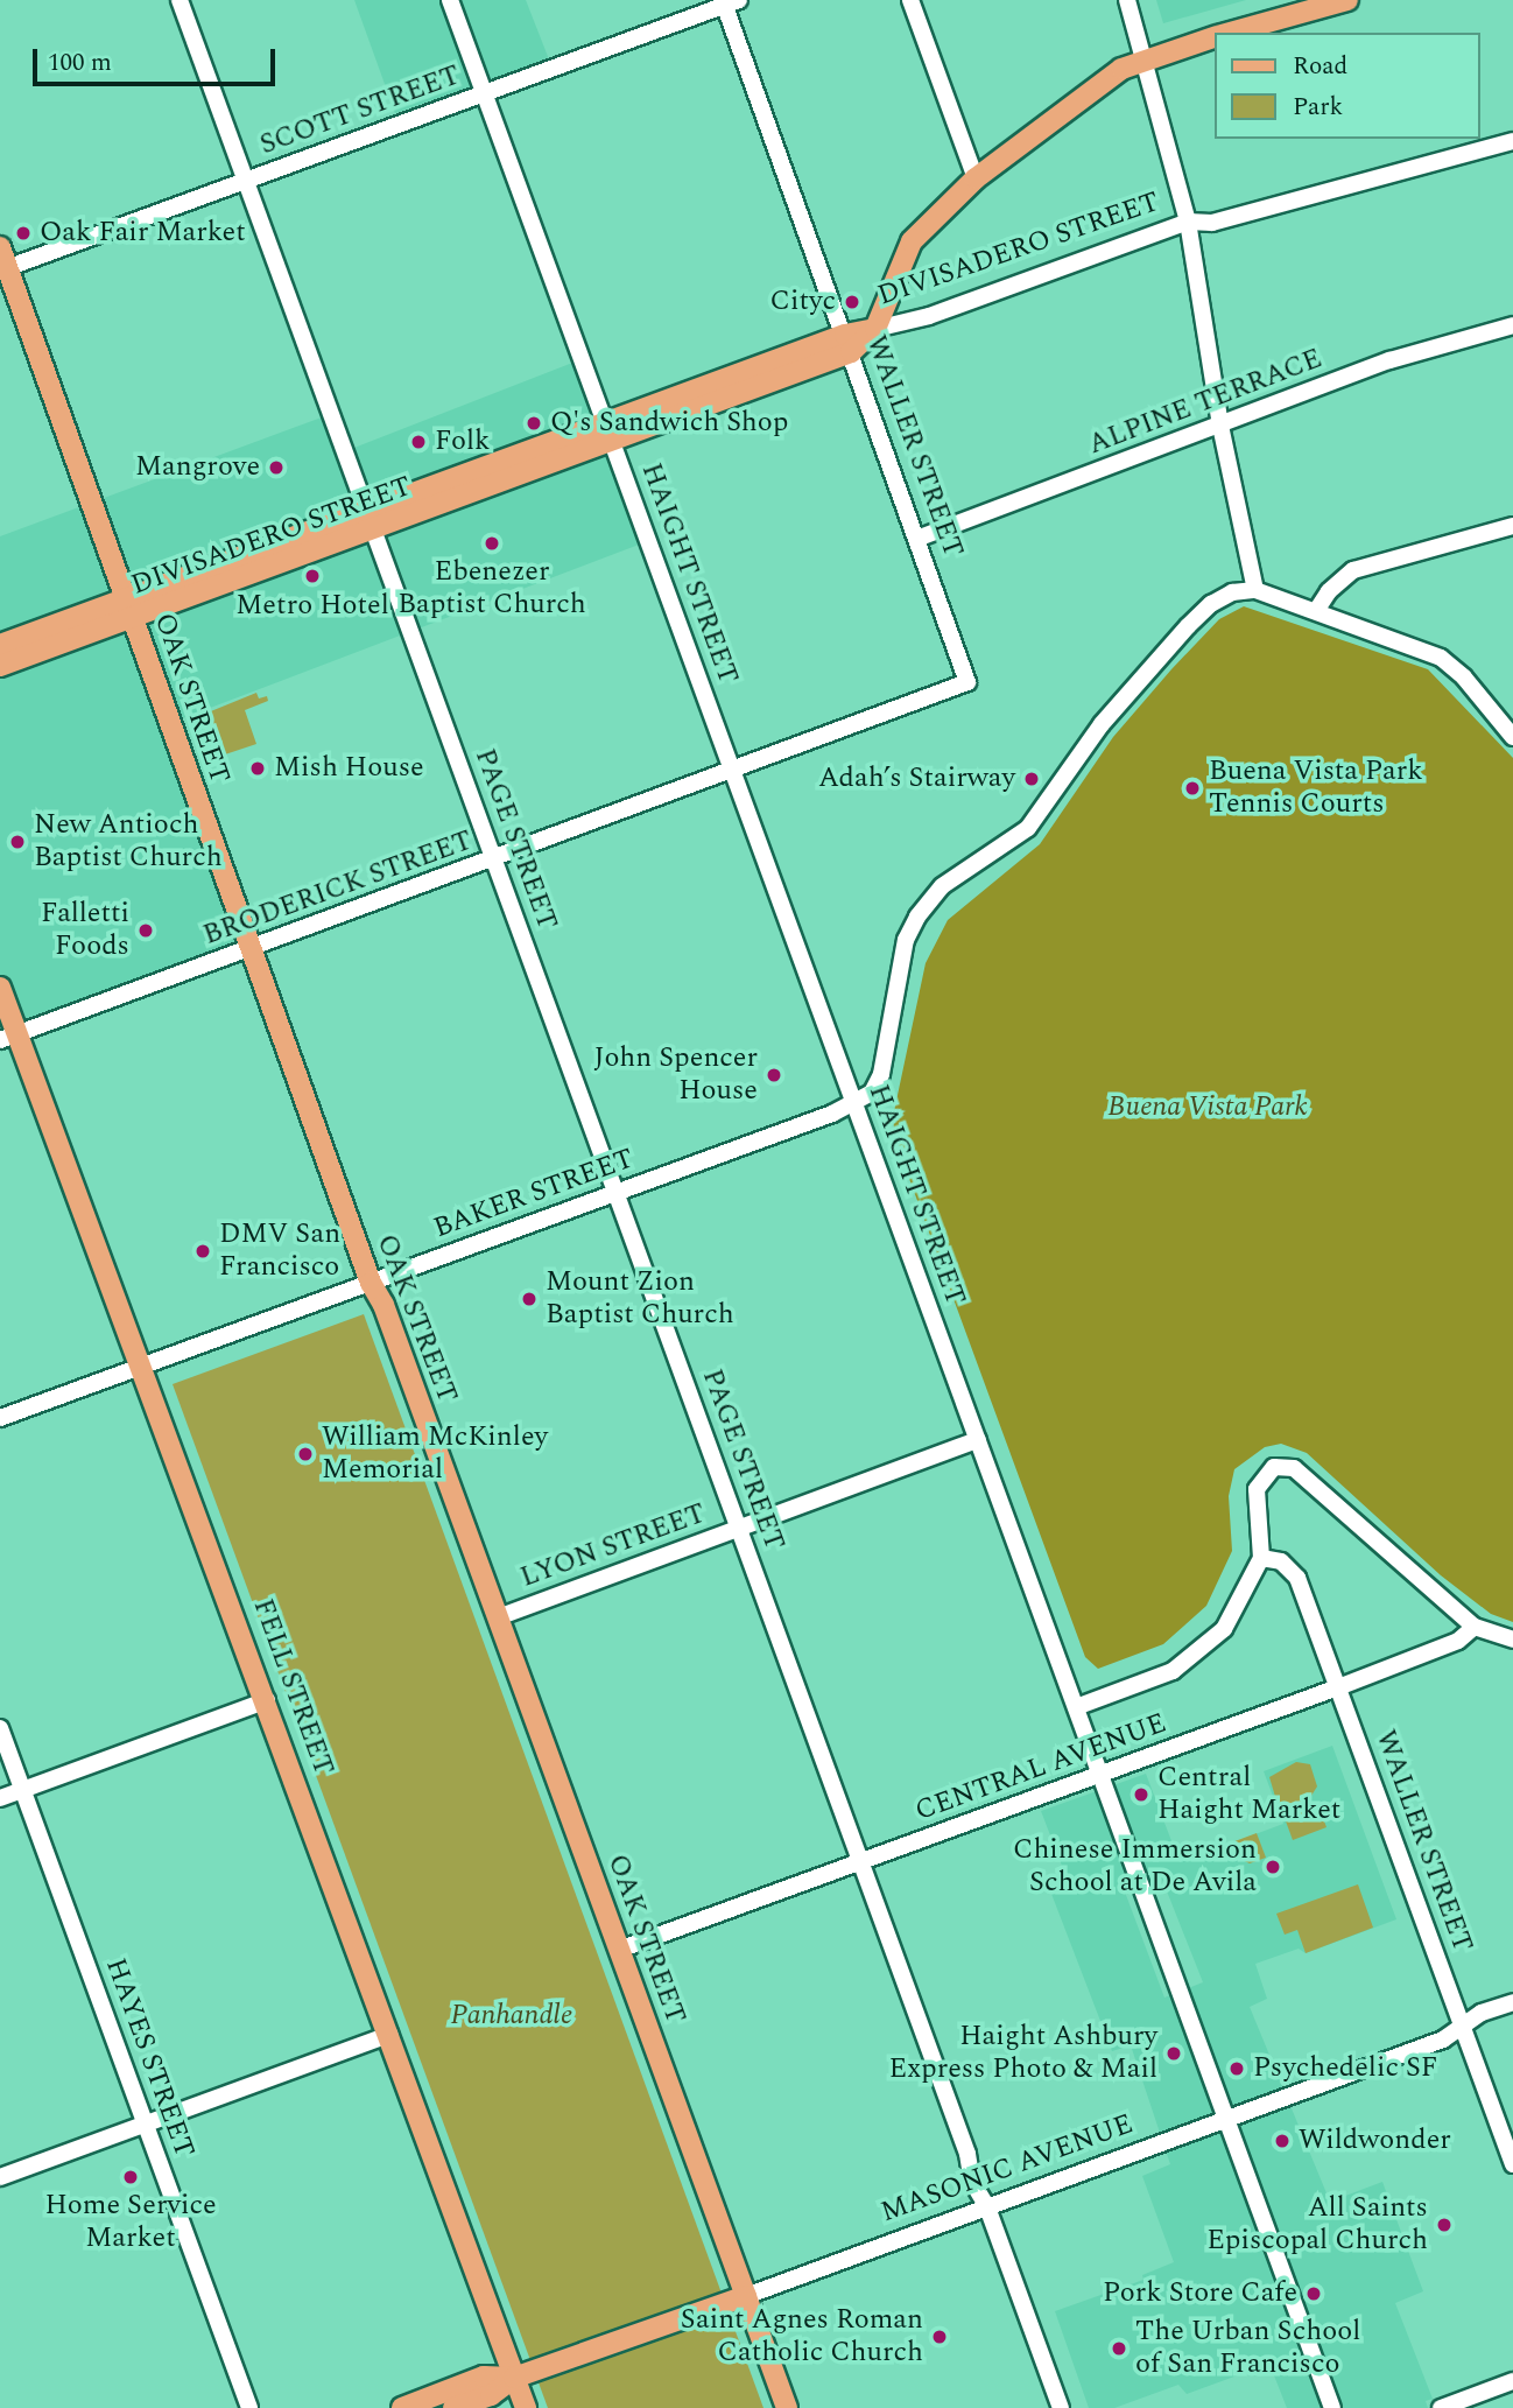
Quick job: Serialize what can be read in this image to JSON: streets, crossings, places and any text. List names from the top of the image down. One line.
{"streets":{"main road":["DIVISADERO STREET","OAK STREET","FELL STREET","MASONIC AVENUE"],"street":["SCOTT STREET","ALPINE TERRACE","WALLER STREET","HAIGHT STREET","PAGE STREET","BRODERICK STREET","BAKER STREET","LYON STREET","CENTRAL AVENUE","HAYES STREET"]},"crossings":[["SCOTT STREET","WALLER STREET"],["SCOTT STREET","HAIGHT STREET"],["SCOTT STREET","OAK STREET"],["SCOTT STREET","PAGE STREET"],["DIVISADERO STREET","WALLER STREET"],["DIVISADERO STREET","HAIGHT STREET"],["DIVISADERO STREET","OAK STREET"],["DIVISADERO STREET","PAGE STREET"],["ALPINE TERRACE","WALLER STREET"],["WALLER STREET","BRODERICK STREET"],["WALLER STREET","CENTRAL AVENUE"],["WALLER STREET","MASONIC AVENUE"],["HAIGHT STREET","BRODERICK STREET"],["HAIGHT STREET","BAKER STREET"],["HAIGHT STREET","LYON STREET"],["HAIGHT STREET","CENTRAL AVENUE"],["HAIGHT STREET","MASONIC AVENUE"],["OAK STREET","BRODERICK STREET"],["OAK STREET","BAKER STREET"],["OAK STREET","LYON STREET"],["OAK STREET","CENTRAL AVENUE"],["OAK STREET","MASONIC AVENUE"],["PAGE STREET","BRODERICK STREET"],["PAGE STREET","BAKER STREET"],["PAGE STREET","LYON STREET"],["PAGE STREET","CENTRAL AVENUE"],["PAGE STREET","MASONIC AVENUE"],["BRODERICK STREET","FELL STREET"],["BAKER STREET","FELL STREET"],["FELL STREET","MASONIC AVENUE"]],"parks":["Buena Vista Park","Panhandle"],"places":["Oak Fair Market","Cityc","Q's Sandwich Shop","Folk","Mangrove","Ebenezer Baptist Church","Metro Hotel","Mish House","Adah’s Stairway","Buena Vista Park Tennis Courts","New Antioch Baptist Church","Falletti Foods","John Spencer House","DMV San Francisco","Mount Zion Baptist Church","William McKinley Memorial","Central Haight Market","Chinese Immersion School at De Avila","Haight Ashbury Express Photo & Mail","Psychedelic SF","Wildwonder","Home Service Market","All Saints Episcopal Church","Pork Store Cafe","Saint Agnes Roman Catholic Church","The Urban School of San Francisco"],"legend":["Road","Park"],"scale_bar":"100 m"}
